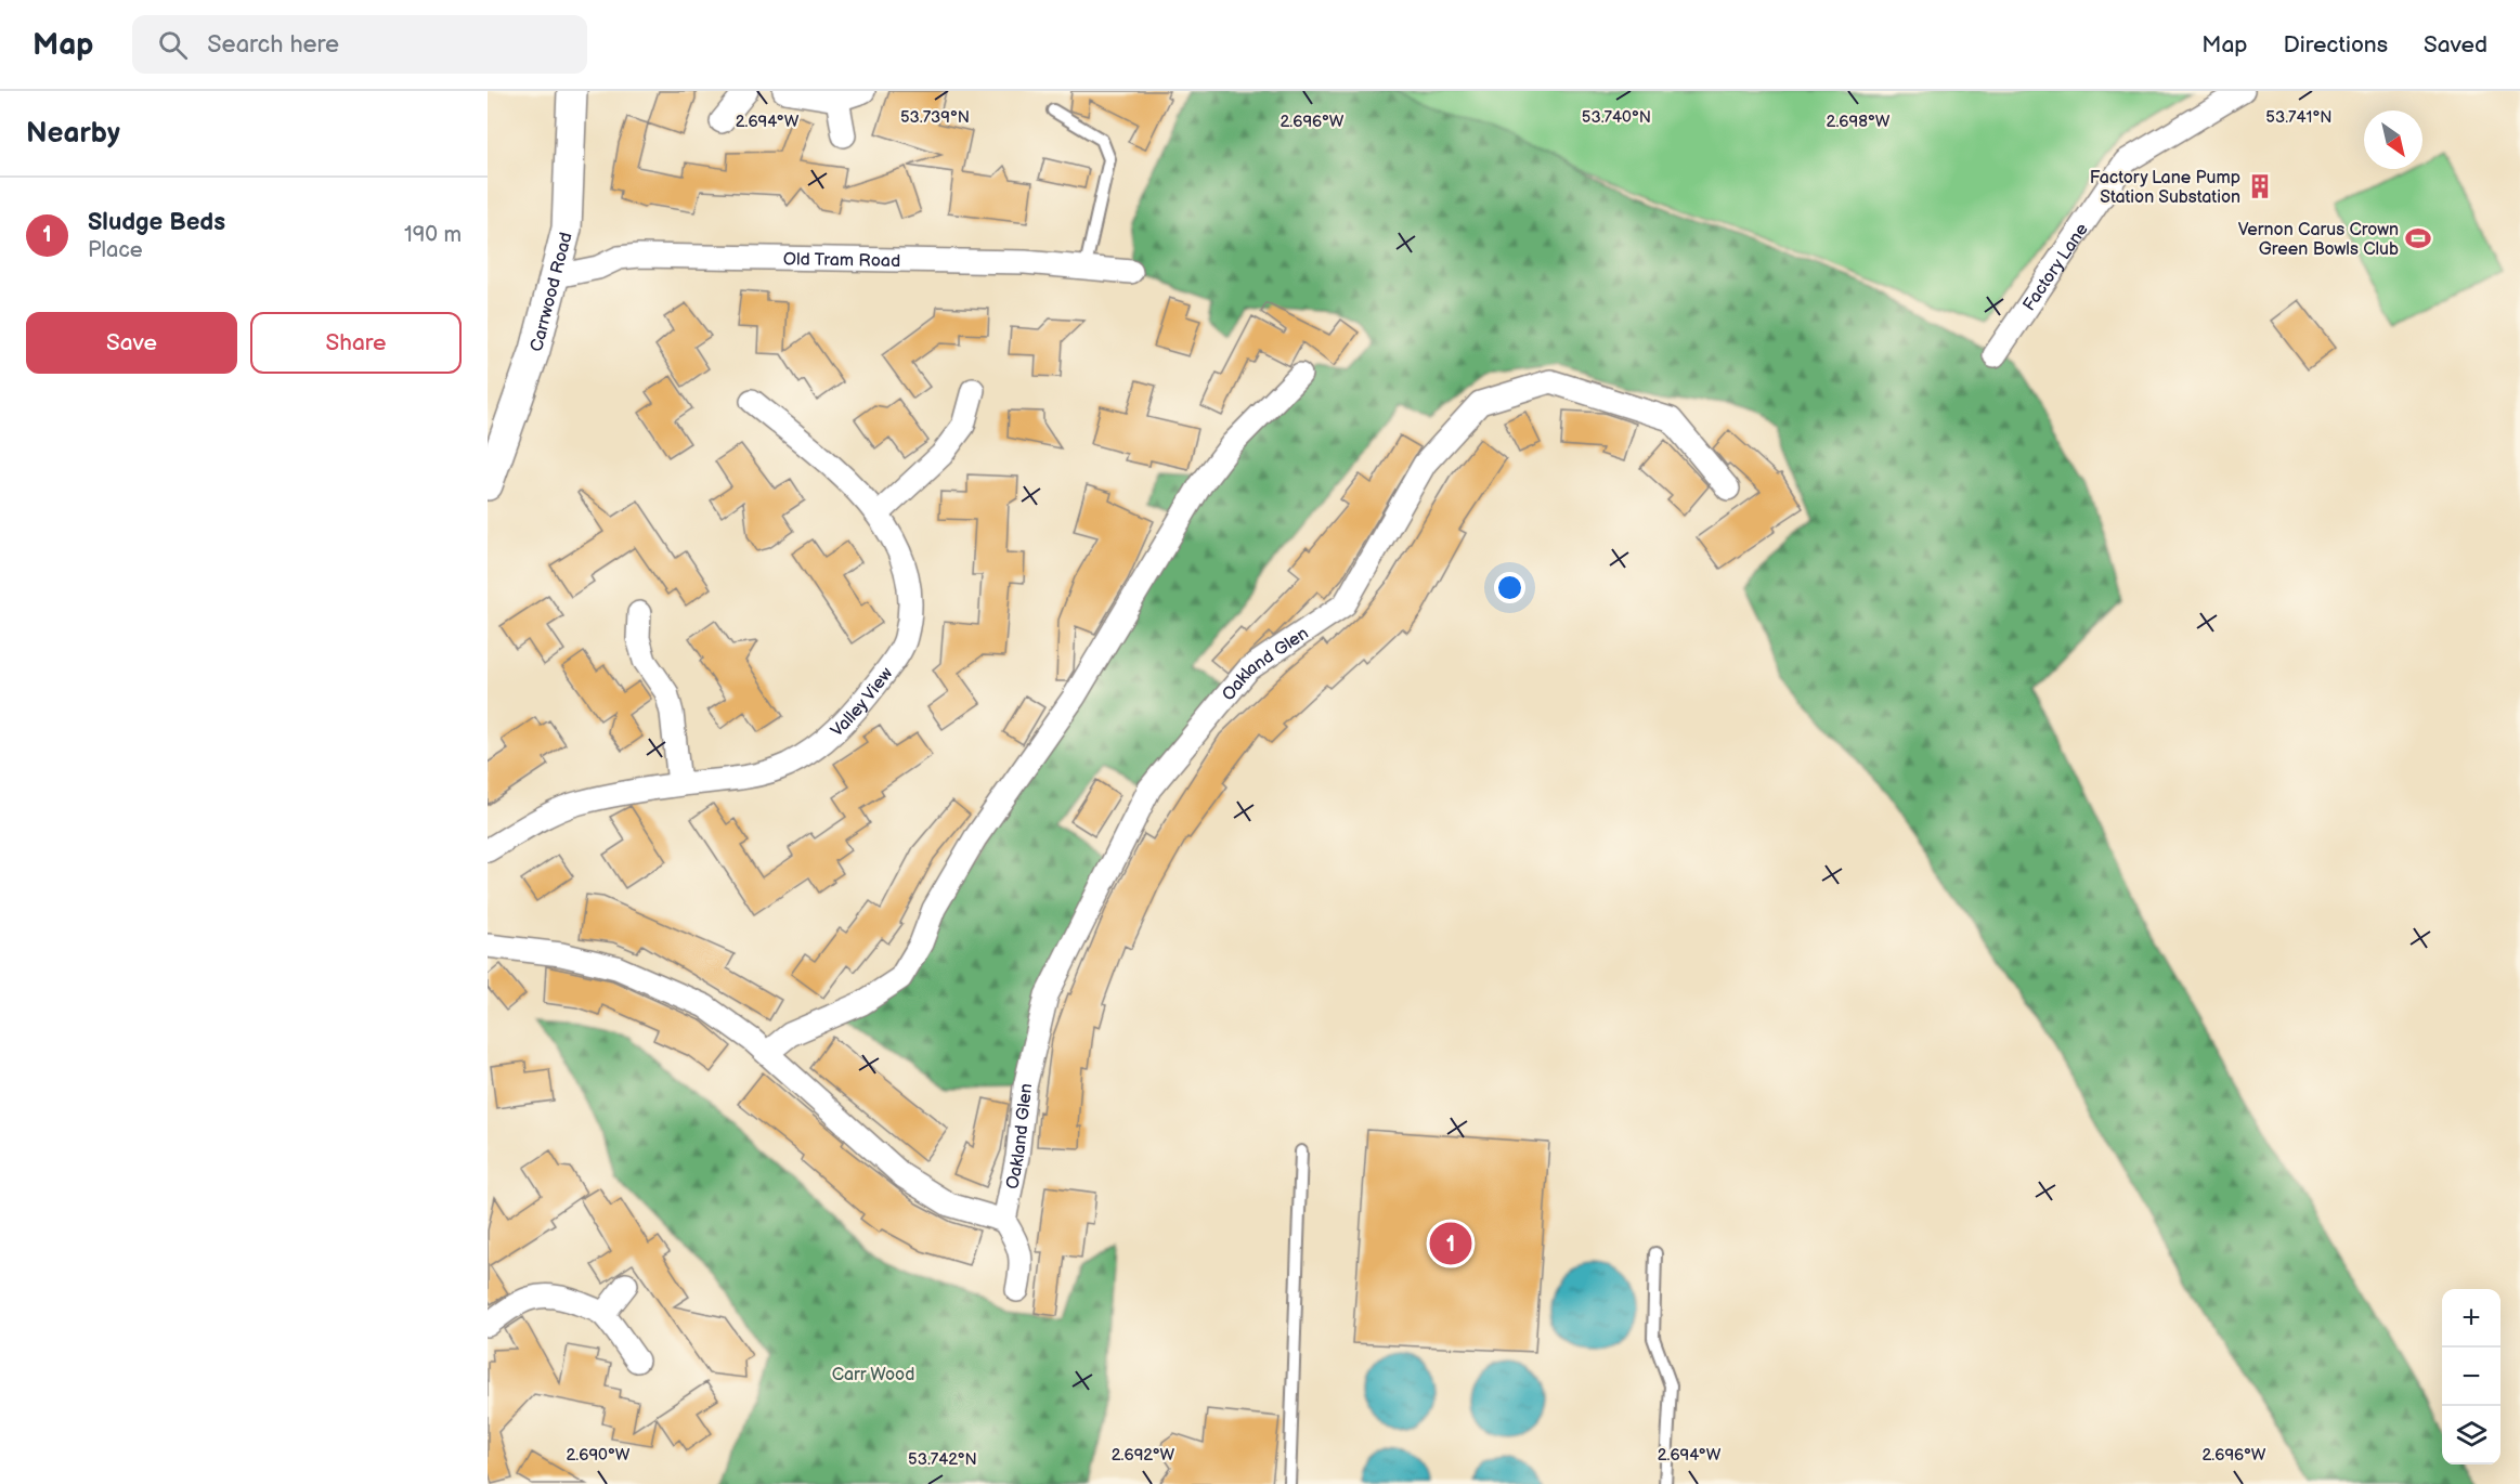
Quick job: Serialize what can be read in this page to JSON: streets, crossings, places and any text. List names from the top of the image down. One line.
{"streets":{"street":["Old Tram Road","Factory Lane","Carrwood Road","Oakland Glen","Valley View"]},"crossings":[["Old Tram Road","Carrwood Road"]],"parks":["Carr Wood"],"places":{"building":["Factory Lane Pump Station Substation"],"sports":["Vernon Carus Crown Green Bowls Club"]},"north":"bottom right","page":{"header":"Map","search":"Search here","nav":["Map","Directions","Saved"],"heading":"Nearby","list":[{"mark":"1","name":"Sludge Beds","note":"Place","value":"190 m"}],"buttons":["Save","Share"],"pins":"1","map_buttons":["+","−"]},"coordinates":["53.739°N","53.740°N","53.741°N","2.694°W","2.696°W","2.698°W","2.690°W","2.692°W","53.742°N"]}
